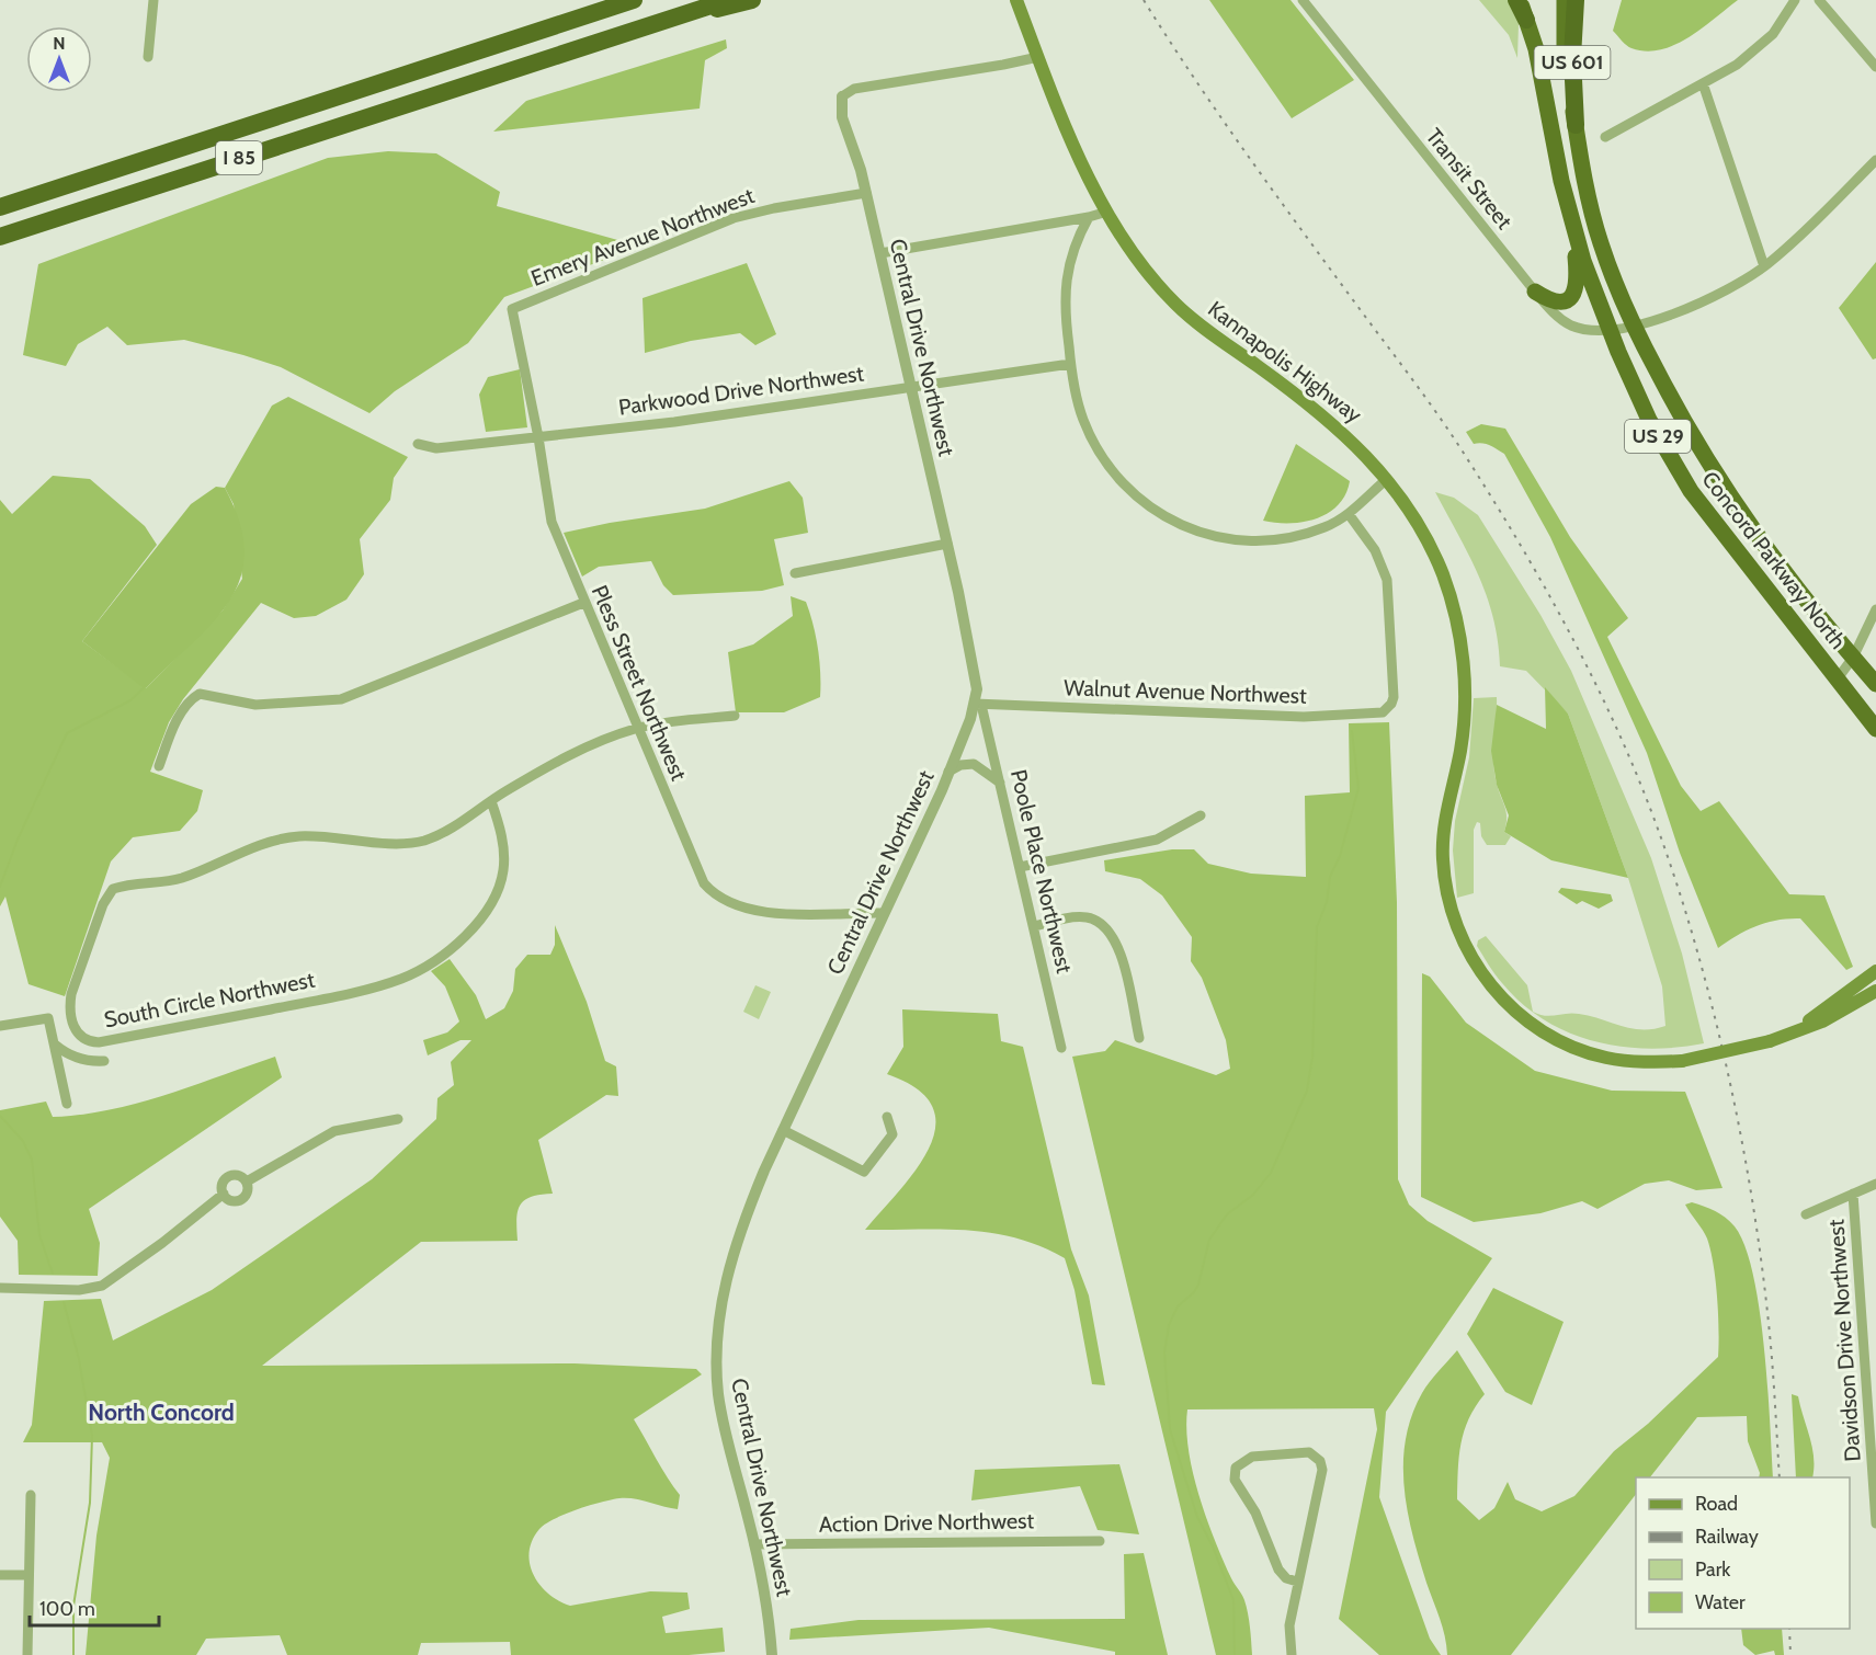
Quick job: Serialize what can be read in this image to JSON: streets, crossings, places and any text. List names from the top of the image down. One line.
{"streets":{"highway":["US 601","I 85","US 29","Concord Parkway North"],"main road":["Kannapolis Highway"],"street":["Transit Street","Emery Avenue Northwest","Central Drive Northwest","Parkwood Drive Northwest","Pless Street Northwest","Walnut Avenue Northwest","Poole Place Northwest","South Circle Northwest","Davidson Drive Northwest","Action Drive Northwest"]},"crossings":[["US 601","Concord Parkway North"],["Transit Street","Concord Parkway North"],["Emery Avenue Northwest","Central Drive Northwest"],["Emery Avenue Northwest","Pless Street Northwest"],["Central Drive Northwest","Parkwood Drive Northwest"],["Central Drive Northwest","Pless Street Northwest"],["Central Drive Northwest","Walnut Avenue Northwest"],["Central Drive Northwest","Poole Place Northwest"],["Central Drive Northwest","Action Drive Northwest"],["Parkwood Drive Northwest","Pless Street Northwest"],["Pless Street Northwest","South Circle Northwest"],["Walnut Avenue Northwest","Poole Place Northwest"]],"districts":["North Concord"],"legend":["Road","Railway","Park","Water"],"scale_bar":"100 m","north":"top"}
